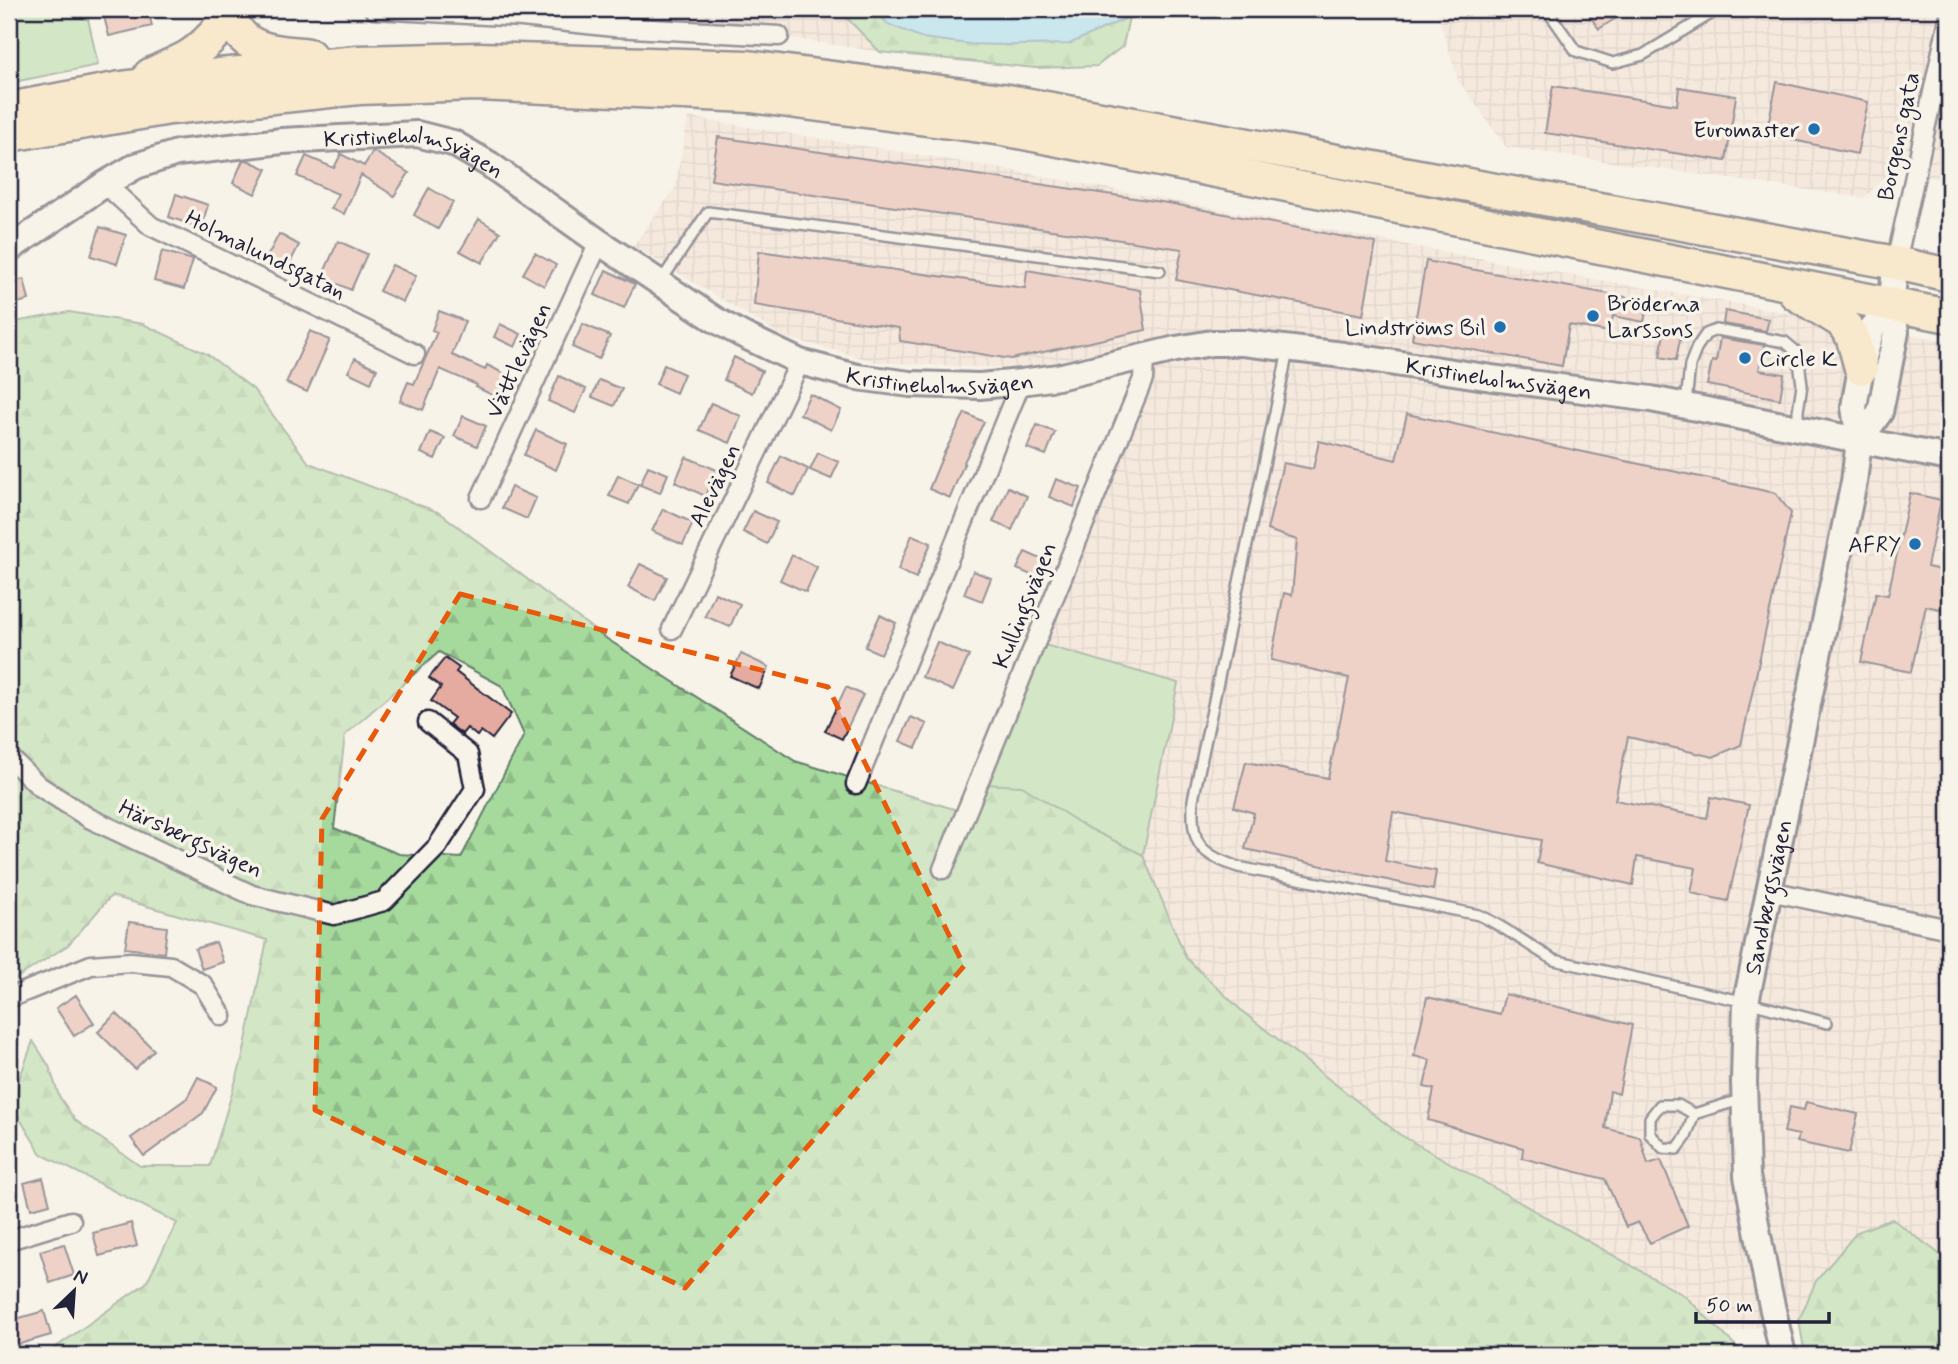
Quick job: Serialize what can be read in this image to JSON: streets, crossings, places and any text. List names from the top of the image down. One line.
{"streets":{"street":["Borgens gata","Kristineholmsvägen","Holmalundsgatan","Vättlevägen","Alevägen","Kullingsvägen","Härsbergsvägen","Sandbergsvägen"]},"crossings":[["Borgens gata","Sandbergsvägen"],["Kristineholmsvägen","Holmalundsgatan"],["Kristineholmsvägen","Vättlevägen"],["Kristineholmsvägen","Alevägen"],["Kristineholmsvägen","Kullingsvägen"],["Kristineholmsvägen","Sandbergsvägen"]],"places":["Euromaster","Bröderna Larssons","Lindströms Bil","Circle K","AFRY"],"scale_bar":"50 m","north":"top right"}
